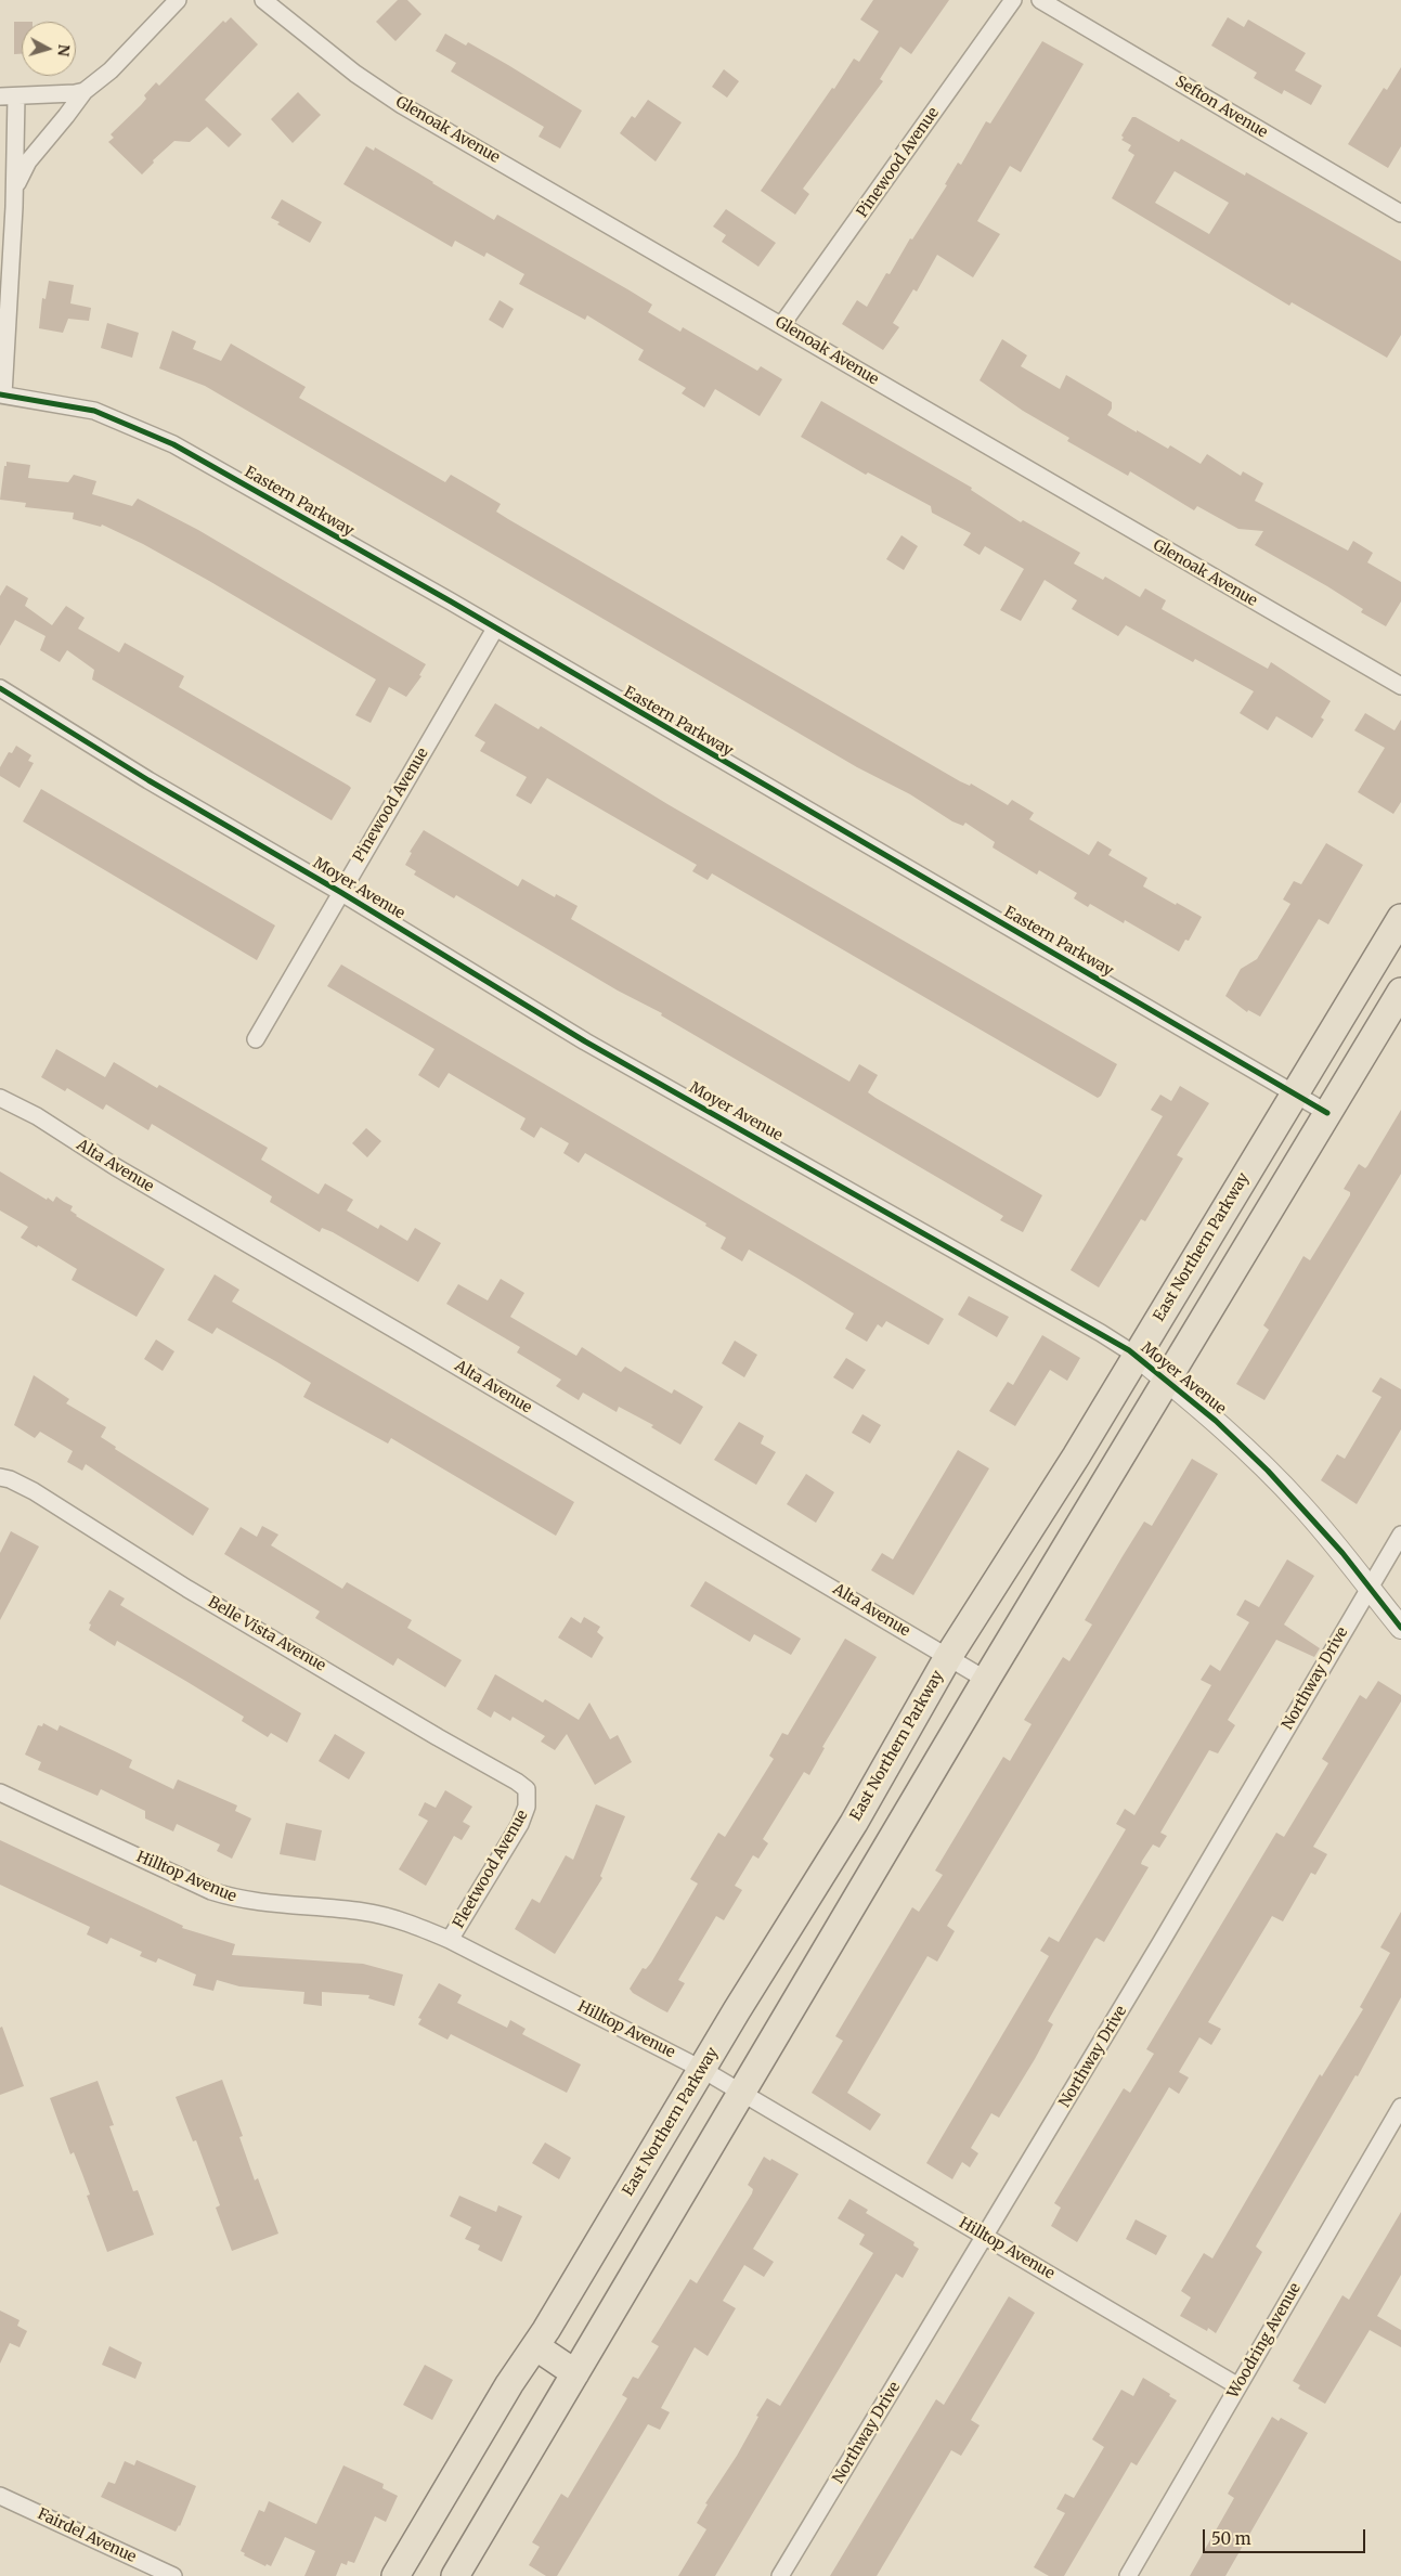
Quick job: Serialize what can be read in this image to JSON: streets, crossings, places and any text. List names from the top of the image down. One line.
{"streets":{"main road":["East Northern Parkway"],"street":["Sefton Avenue","Glenoak Avenue","Pinewood Avenue","Eastern Parkway","Moyer Avenue","Alta Avenue","Belle Vista Avenue","Northway Drive","Fleetwood Avenue","Hilltop Avenue","Woodring Avenue","Fairdel Avenue"]},"crossings":[["Glenoak Avenue","Pinewood Avenue"],["Pinewood Avenue","Eastern Parkway"],["Pinewood Avenue","Moyer Avenue"],["Eastern Parkway","East Northern Parkway"],["Moyer Avenue","East Northern Parkway"],["Moyer Avenue","Northway Drive"],["Alta Avenue","East Northern Parkway"],["East Northern Parkway","Hilltop Avenue"],["Belle Vista Avenue","Fleetwood Avenue"],["Northway Drive","Hilltop Avenue"],["Fleetwood Avenue","Hilltop Avenue"],["Hilltop Avenue","Woodring Avenue"]],"scale_bar":"50 m","north":"right"}
